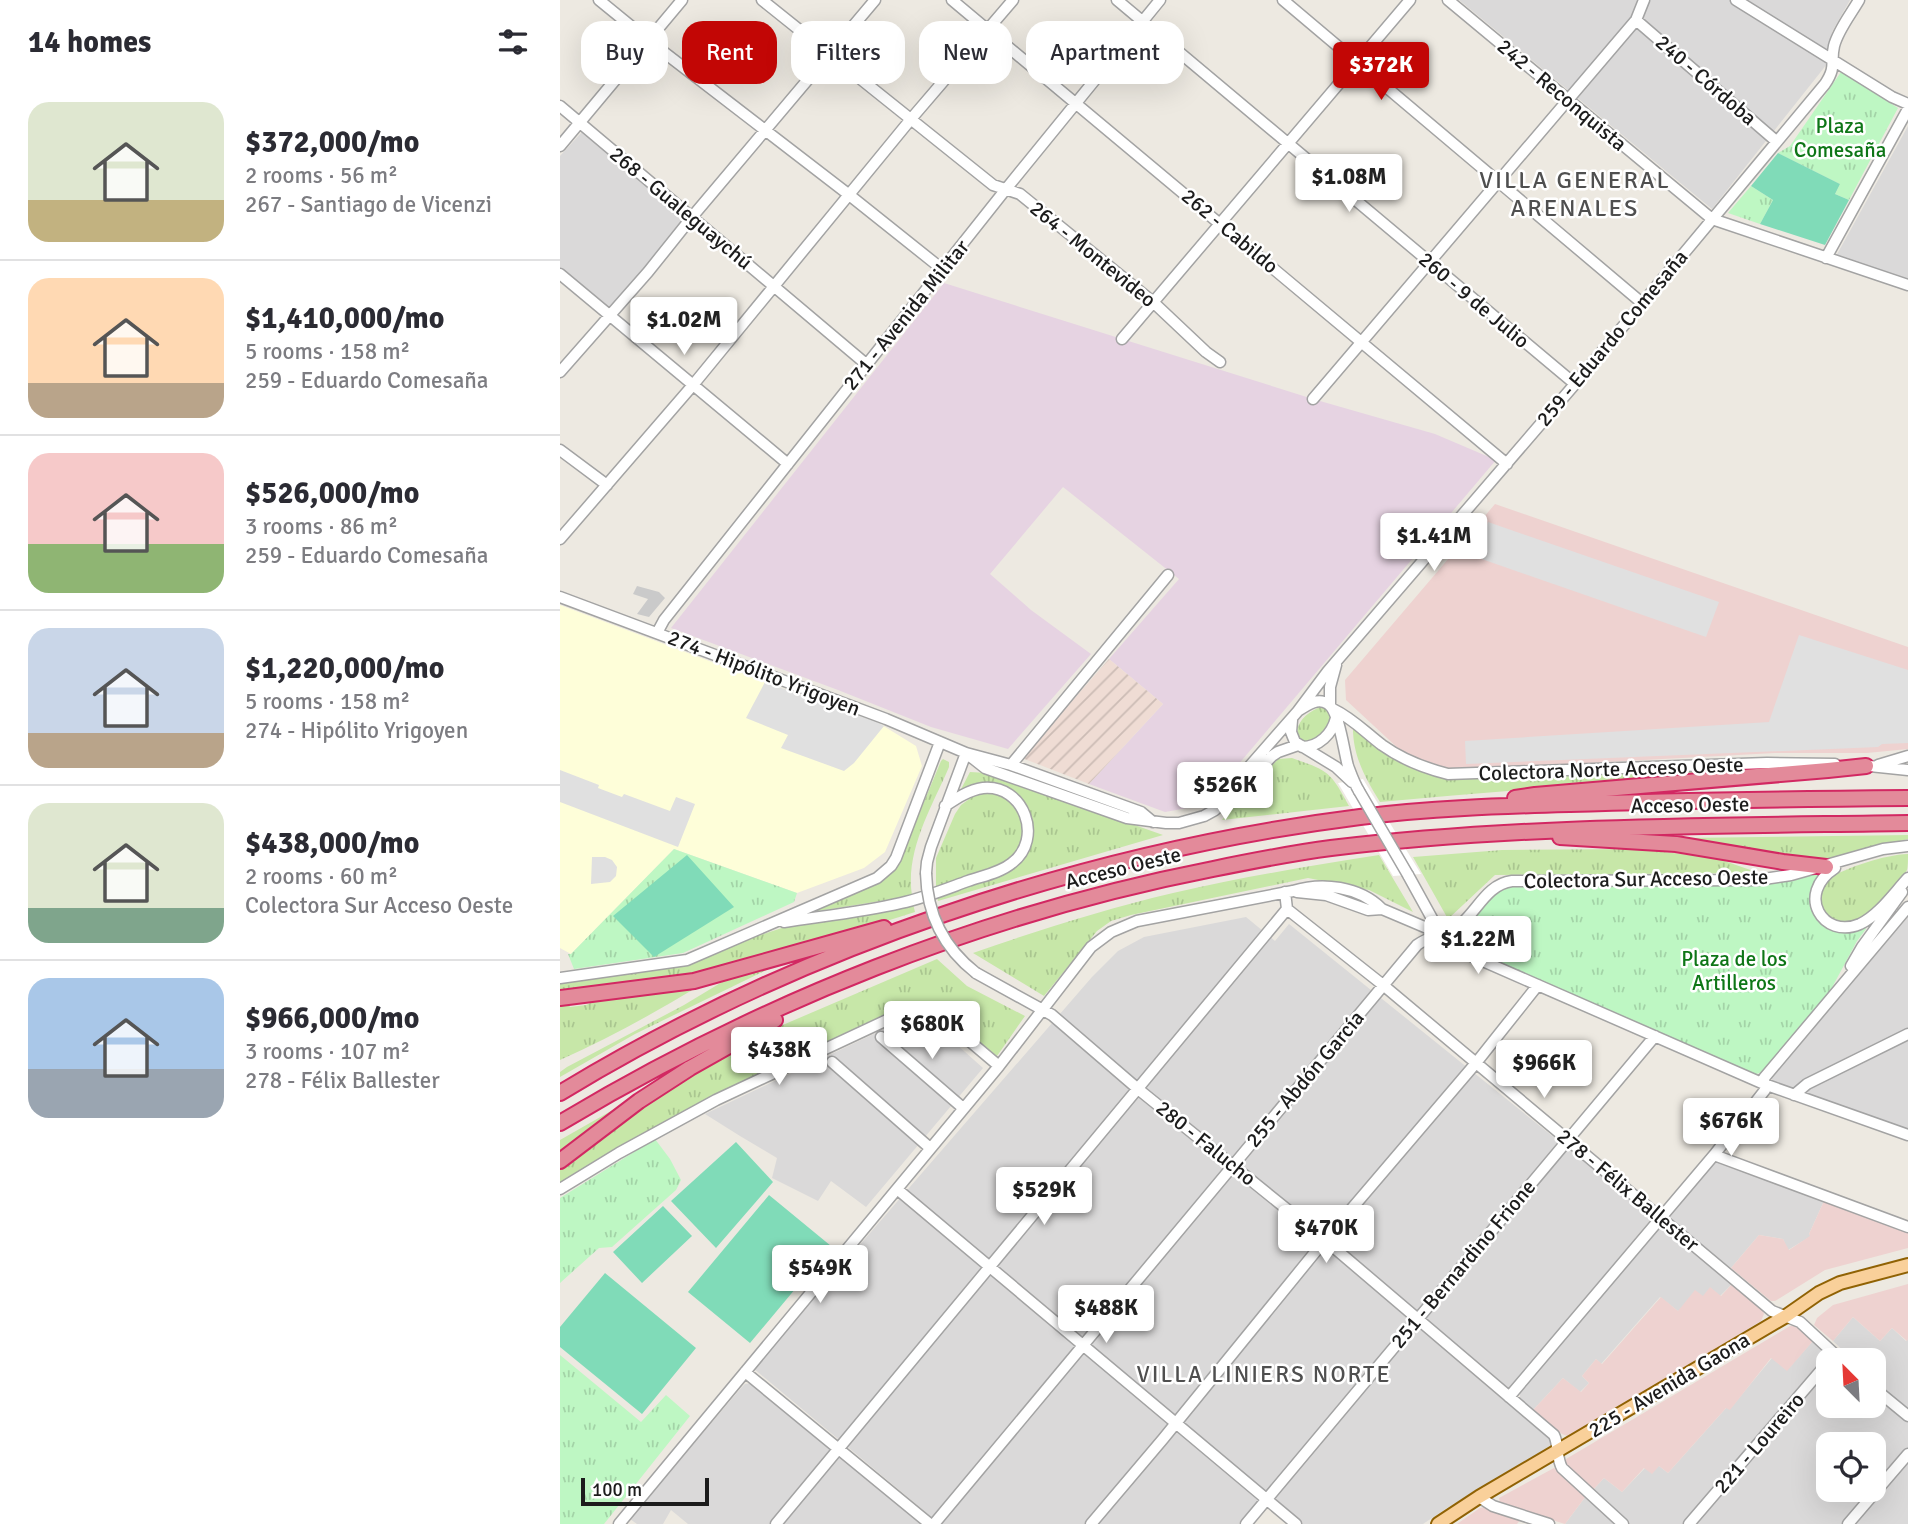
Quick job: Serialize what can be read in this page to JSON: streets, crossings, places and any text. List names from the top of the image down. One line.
{"streets":{"highway":["Acceso Oeste"],"main road":["225 - Avenida Gaona"],"street":["240 - Córdoba","242 - Reconquista","268 - Gualeguaychú","262 - Cabildo","264 - Montevideo","260 - 9 de Julio","271 - Avenida Militar","259 - Eduardo Comesaña","274 - Hipólito Yrigoyen","Colectora Norte Acceso Oeste","Colectora Sur Acceso Oeste","255 - Abdón García","280 - Falucho","278 - Félix Ballester","251 - Bernardino Frione","221 - Loureiro"]},"crossings":[["240 - Córdoba","259 - Eduardo Comesaña"],["242 - Reconquista","259 - Eduardo Comesaña"],["268 - Gualeguaychú","271 - Avenida Militar"],["262 - Cabildo","271 - Avenida Militar"],["262 - Cabildo","259 - Eduardo Comesaña"],["264 - Montevideo","271 - Avenida Militar"],["260 - 9 de Julio","259 - Eduardo Comesaña"],["271 - Avenida Militar","274 - Hipólito Yrigoyen"],["259 - Eduardo Comesaña","274 - Hipólito Yrigoyen"],["259 - Eduardo Comesaña","Colectora Norte Acceso Oeste"],["274 - Hipólito Yrigoyen","280 - Falucho"],["Colectora Sur Acceso Oeste","255 - Abdón García"],["255 - Abdón García","280 - Falucho"],["255 - Abdón García","278 - Félix Ballester"],["280 - Falucho","251 - Bernardino Frione"],["280 - Falucho","225 - Avenida Gaona"],["278 - Félix Ballester","251 - Bernardino Frione"],["278 - Félix Ballester","225 - Avenida Gaona"]],"districts":["VILLA GENERAL ARENALES","VILLA LINIERS NORTE"],"parks":["Plaza Comesaña","Plaza de los Artilleros"],"scale_bar":"100 m","north":"top left","page":{"heading":"14 homes","chip":["Buy","Rent","Filters","New","Apartment"],"price":["$372K","$1.08M","$1.02M","$1.41M","$526K","$1.22M","$680K","$438K","$966K","$676K","$529K","$470K","$549K","$488K"],"list":[{"name":"$372,000/mo","note":"2 rooms · 56 m² · 267 - Santiago de Vicenzi"},{"name":"$1,410,000/mo","note":"5 rooms · 158 m² · 259 - Eduardo Comesaña"},{"name":"$526,000/mo","note":"3 rooms · 86 m² · 259 - Eduardo Comesaña"},{"name":"$1,220,000/mo","note":"5 rooms · 158 m² · 274 - Hipólito Yrigoyen"},{"name":"$438,000/mo","note":"2 rooms · 60 m² · Colectora Sur Acceso Oeste"},{"name":"$966,000/mo","note":"3 rooms · 107 m² · 278 - Félix Ballester"}],"scale":"100 m"}}
